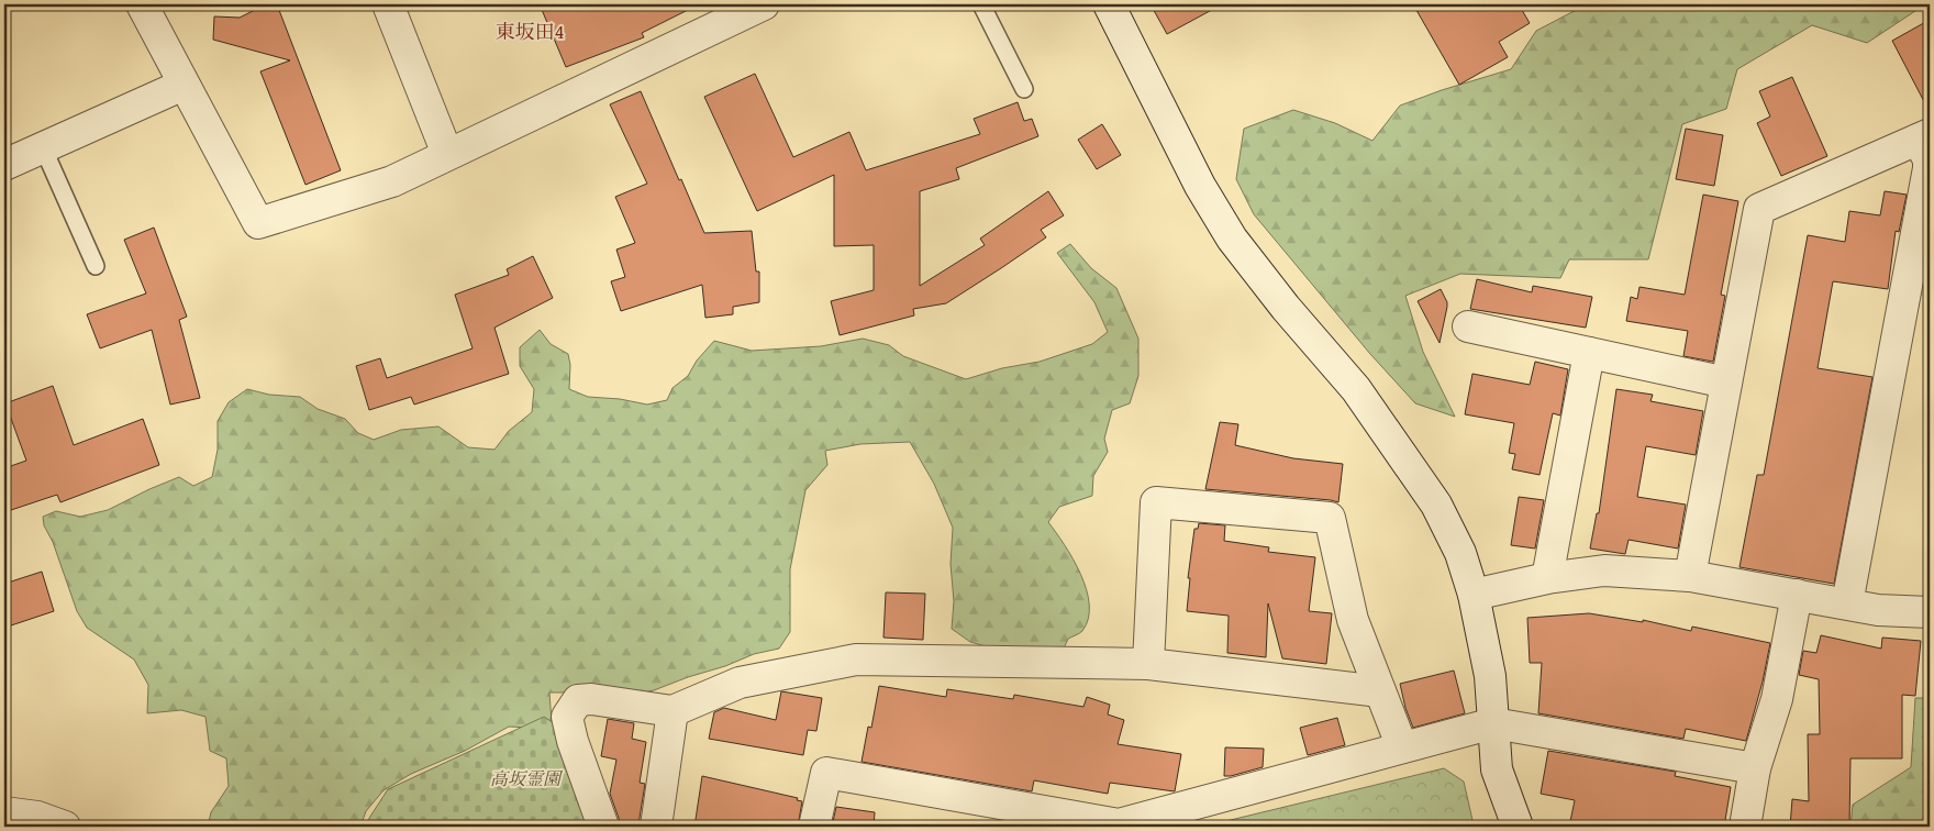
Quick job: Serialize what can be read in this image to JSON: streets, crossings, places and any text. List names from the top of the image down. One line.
{"districts":["東坂田4"],"parks":["高坂霊園"]}
